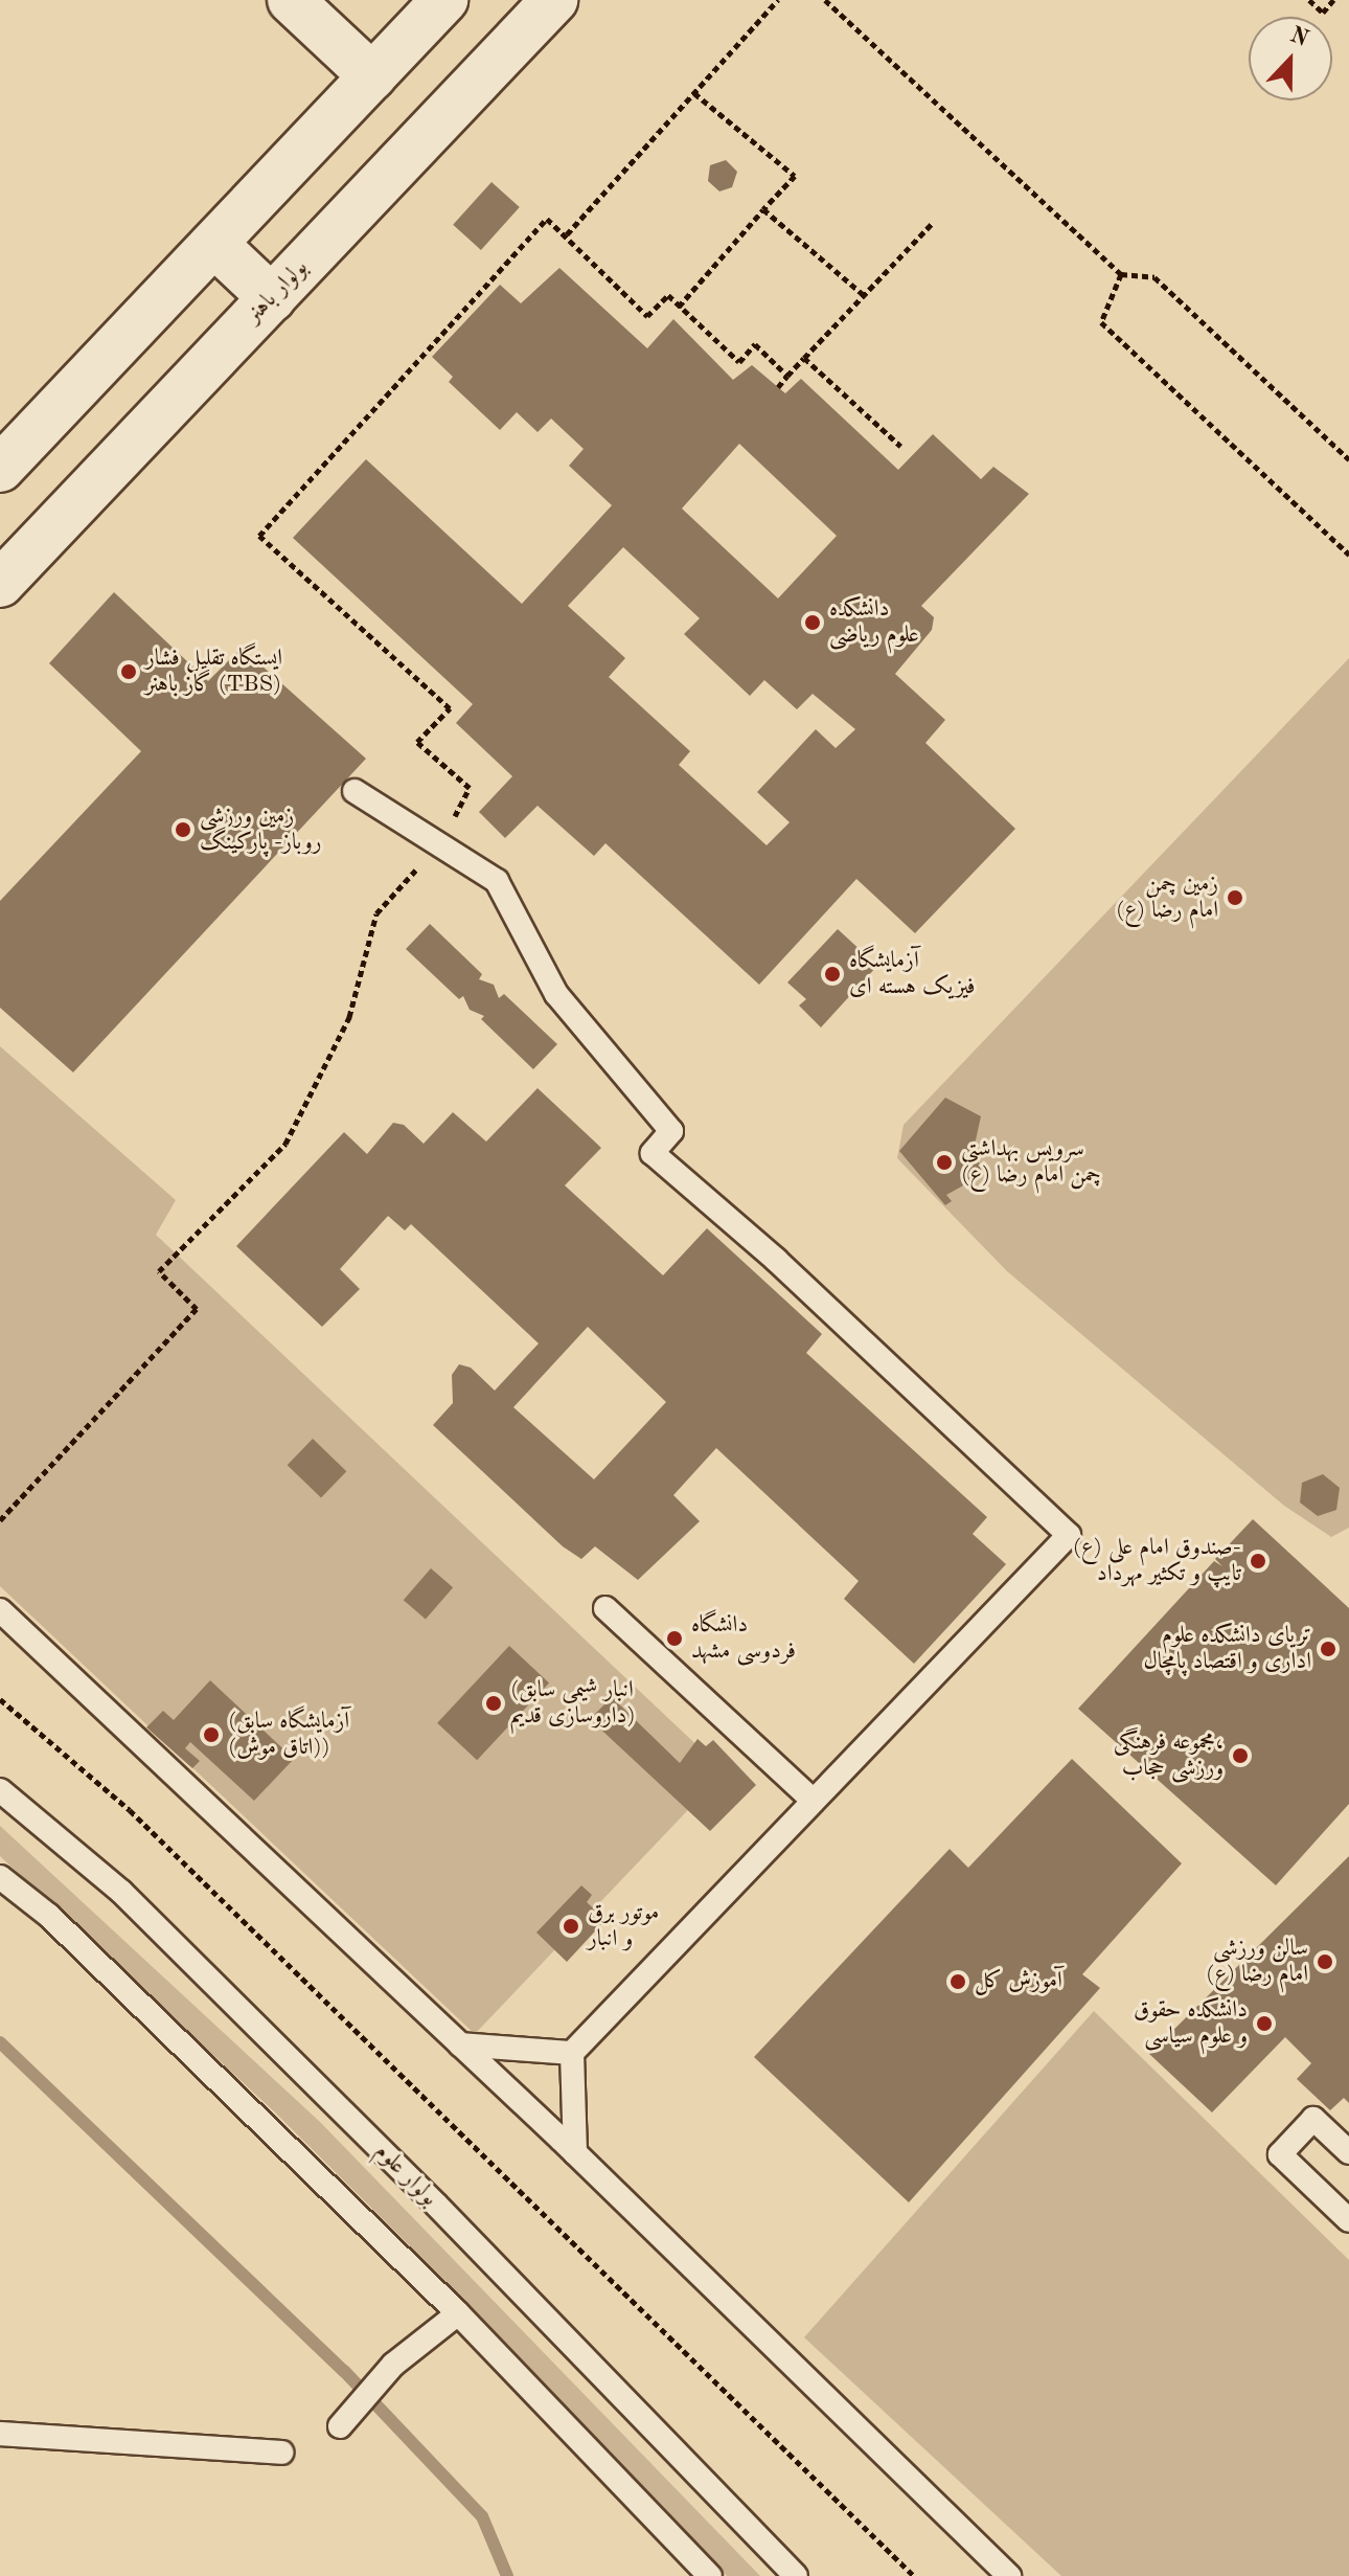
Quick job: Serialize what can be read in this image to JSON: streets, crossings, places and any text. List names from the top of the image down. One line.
{"streets":{"street":["بولوار باهنر"],"lane":["بولوار علوم"]},"places":["دانشکده علوم ریاضی","ایستگاه تقلیل فشار گاز باهنر (TBS)","زمین ورزشی روباز- پارکینگ","زمین چمن امام رضا (ع)","آزمایشگاه فیزیک هسته ای","سرویس بهداشتی چمن امام رضا (ع)","صندوق امام علی (ع)- تایپ و تکثیر مهرداد","دانشگاه فردوسی مشهد","تریای دانشکده علوم اداری و اقتصاد پامچال","(انبار شیمی سابق داروسازی قدیم)","(آزمایشگاه سابق (اتاق موش))","مجموعه فرهنگی، ورزشی حجاب","موتور برق و انبار","سالن ورزشی امام رضا (ع)","آموزش کل","دانشکده حقوق و علوم سیاسی"],"north":"top"}
